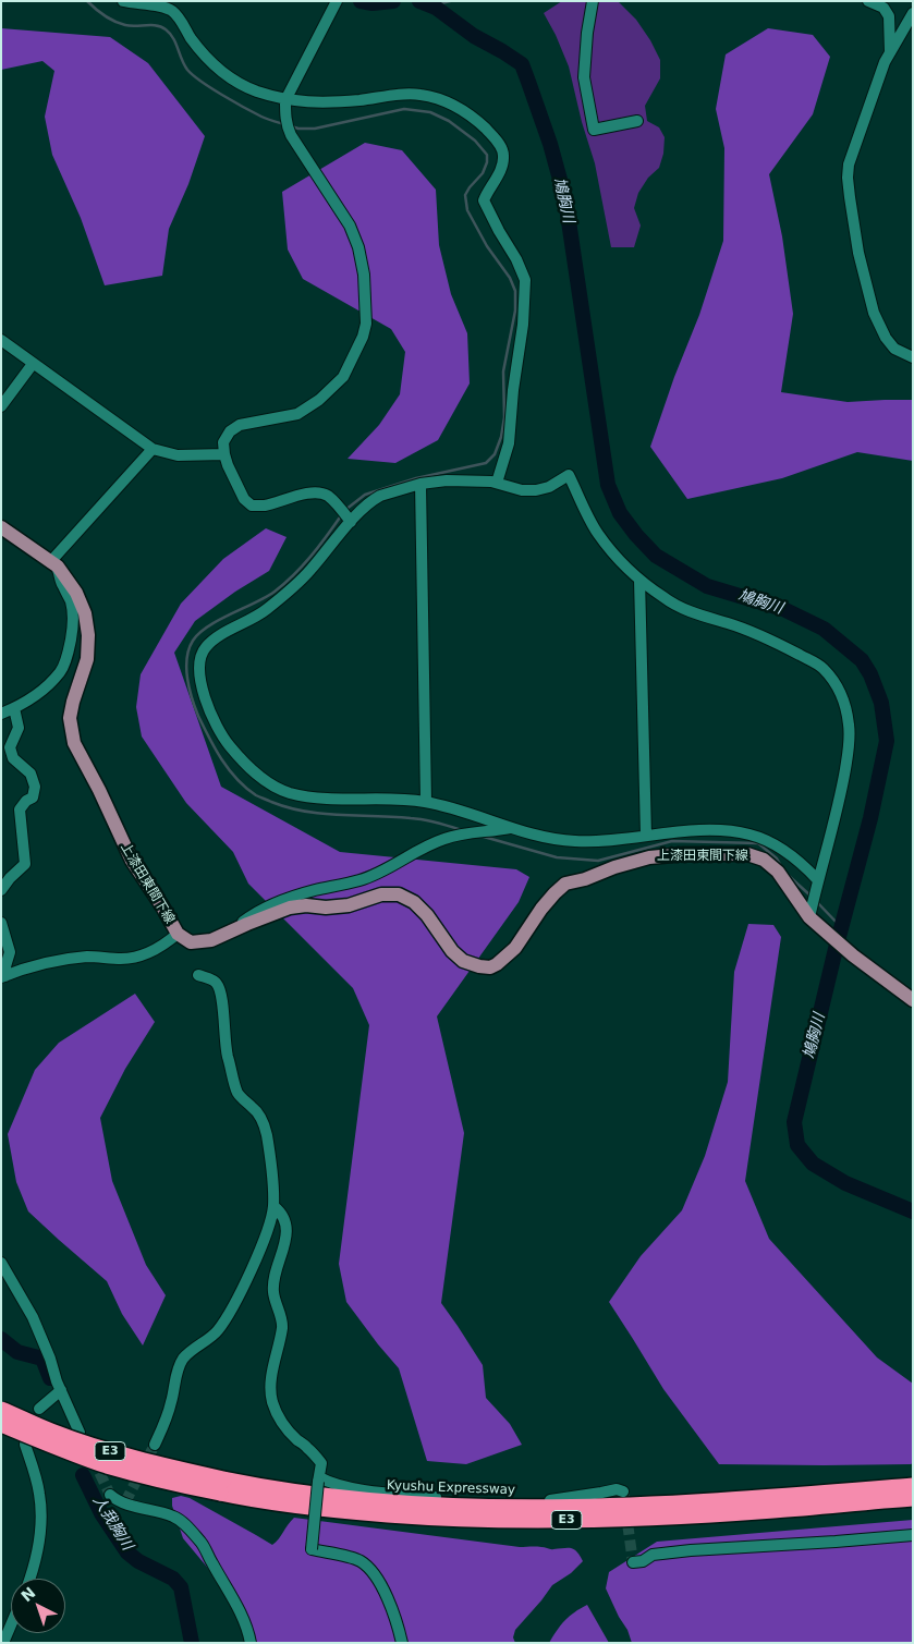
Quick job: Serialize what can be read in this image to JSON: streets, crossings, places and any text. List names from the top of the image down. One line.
{"streets":{"highway":["E3","Kyushu Expressway"],"main road":["上漆田東間下線"]},"water":["鳩胸川","人我胸川"],"north":"top left"}
